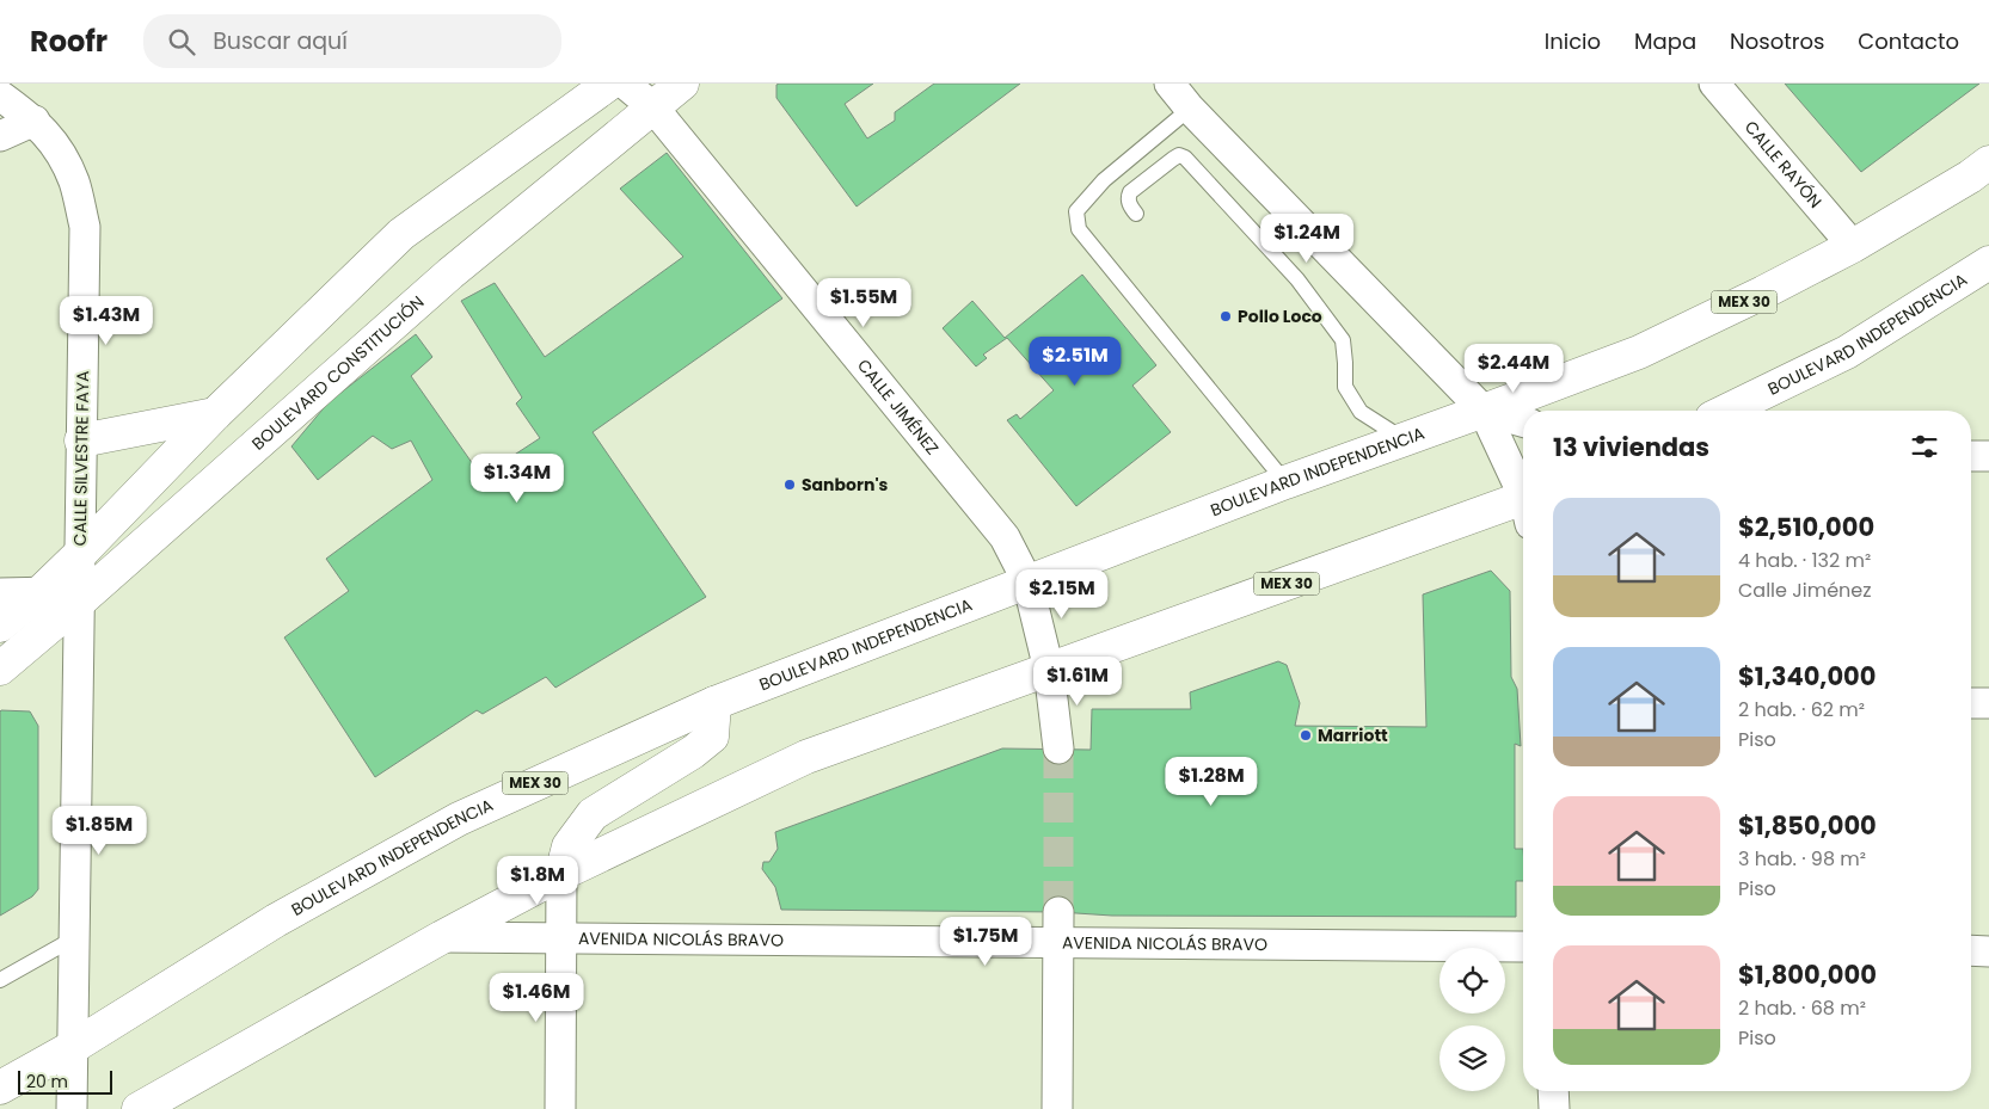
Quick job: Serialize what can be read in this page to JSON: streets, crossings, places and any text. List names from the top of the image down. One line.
{"streets":{"main road":["MEX 30","BOULEVARD INDEPENDENCIA","BOULEVARD CONSTITUCIÓN"],"street":["CALLE RAYÓN","CALLE JIMÉNEZ","CALLE SILVESTRE FAYA","AVENIDA NICOLÁS BRAVO"]},"crossings":[["CALLE RAYÓN","BOULEVARD INDEPENDENCIA"],["MEX 30","CALLE JIMÉNEZ"],["MEX 30","AVENIDA NICOLÁS BRAVO"],["BOULEVARD INDEPENDENCIA","CALLE JIMÉNEZ"],["BOULEVARD INDEPENDENCIA","CALLE SILVESTRE FAYA"],["BOULEVARD CONSTITUCIÓN","CALLE JIMÉNEZ"],["BOULEVARD CONSTITUCIÓN","CALLE SILVESTRE FAYA"]],"places":["Pollo Loco","Sanborn's","Marriott"],"scale_bar":"20 m","page":{"header":"Roofr","search":"Buscar aquí","nav":["Inicio","Mapa","Nosotros","Contacto"],"price":["$1.24M","$1.55M","$1.43M","$2.51M","$2.44M","$1.34M","$2.15M","$1.61M","$1.28M","$1.85M","$1.8M","$1.75M","$1.46M"],"heading":"13 viviendas","list":[{"name":"$2,510,000","note":"4 hab. · 132 m² · Calle Jiménez"},{"name":"$1,340,000","note":"2 hab. · 62 m² · Piso"},{"name":"$1,850,000","note":"3 hab. · 98 m² · Piso"},{"name":"$1,800,000","note":"2 hab. · 68 m² · Piso"}],"scale":"20 m"}}
